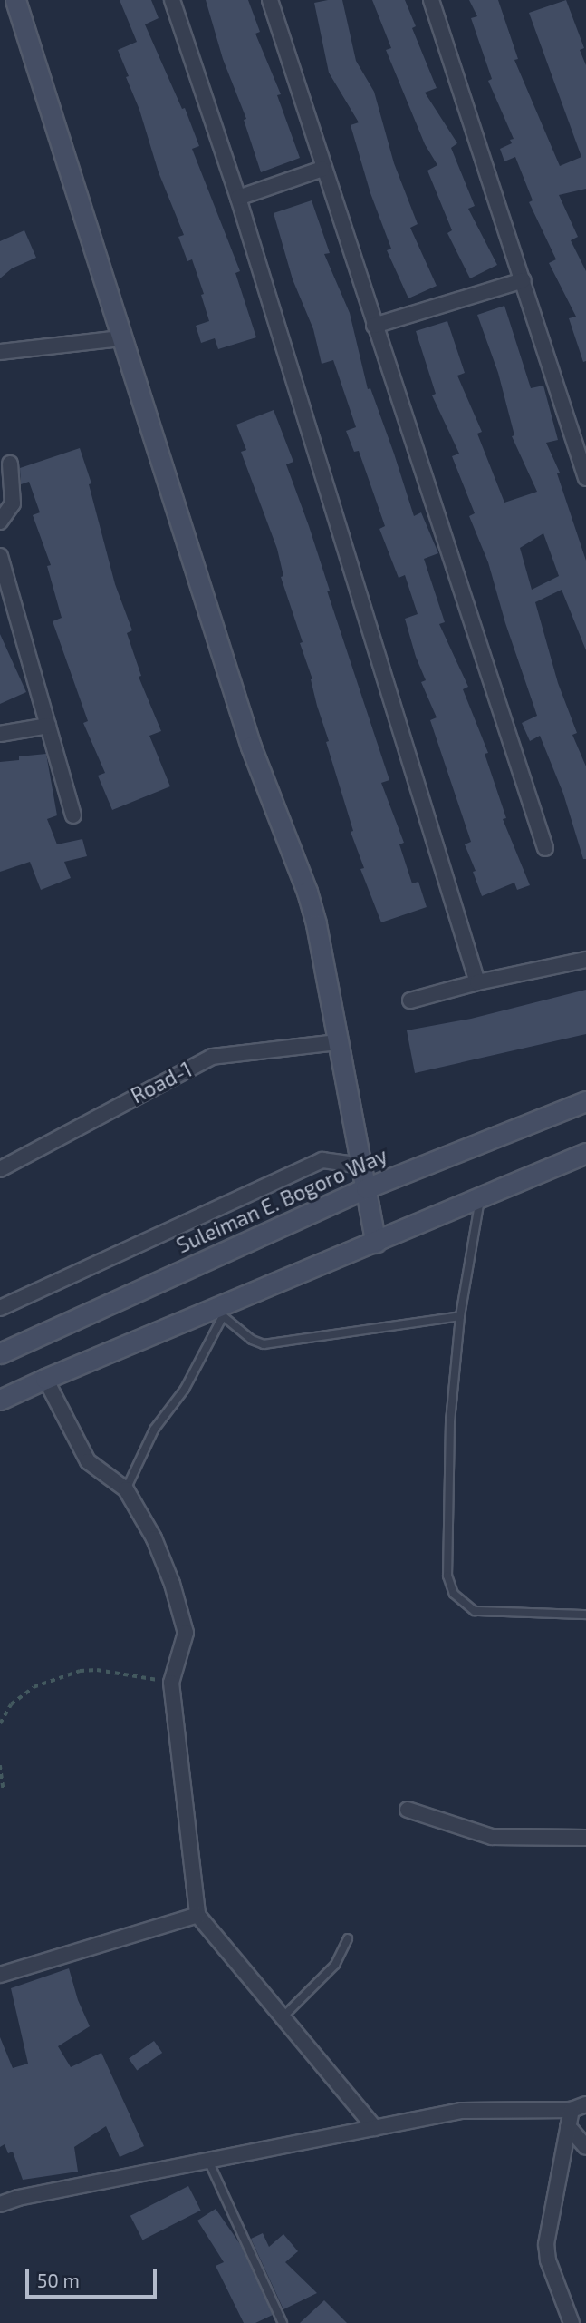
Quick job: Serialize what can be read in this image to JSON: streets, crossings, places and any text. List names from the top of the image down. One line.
{"streets":{"street":["Road-1","Suleiman E. Bogoro Way"]},"scale_bar":"50 m"}
